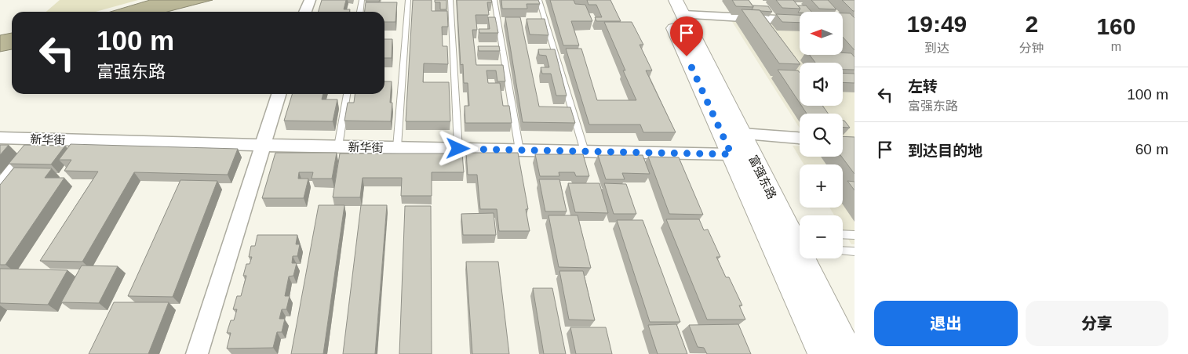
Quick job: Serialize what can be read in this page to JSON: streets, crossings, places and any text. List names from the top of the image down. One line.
{"streets":{"main road":["富强东路"],"street":["新华街"]},"crossings":[["新华街","富强东路"]],"north":"left","page":{"eta":["19:49","到达","2","分钟","160","m"],"map_buttons":["+","−"],"turn":["100 m","富强东路"],"list":[{"name":"左转","note":"富强东路","value":"100 m"},{"name":"到达目的地","value":"60 m"}],"buttons":["退出","分享"]}}
